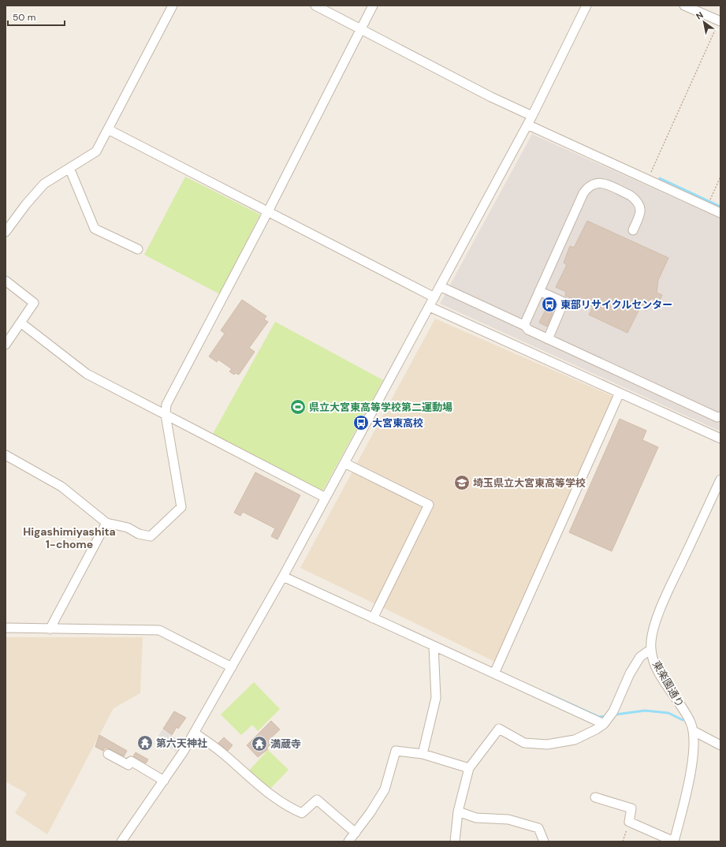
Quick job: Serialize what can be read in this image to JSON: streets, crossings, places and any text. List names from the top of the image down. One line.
{"streets":{"street":["東楽園通り"]},"districts":["Higashimiyashita 1-chome"],"places":{"bus stop":["東部リサイクルセンター","大宮東高校"],"sports":["県立大宮東高等学校第二運動場"],"school or university":["埼玉県立大宮東高等学校"],"temple":["第六天神社","満蔵寺"]},"scale_bar":"50 m","north":"top left"}
